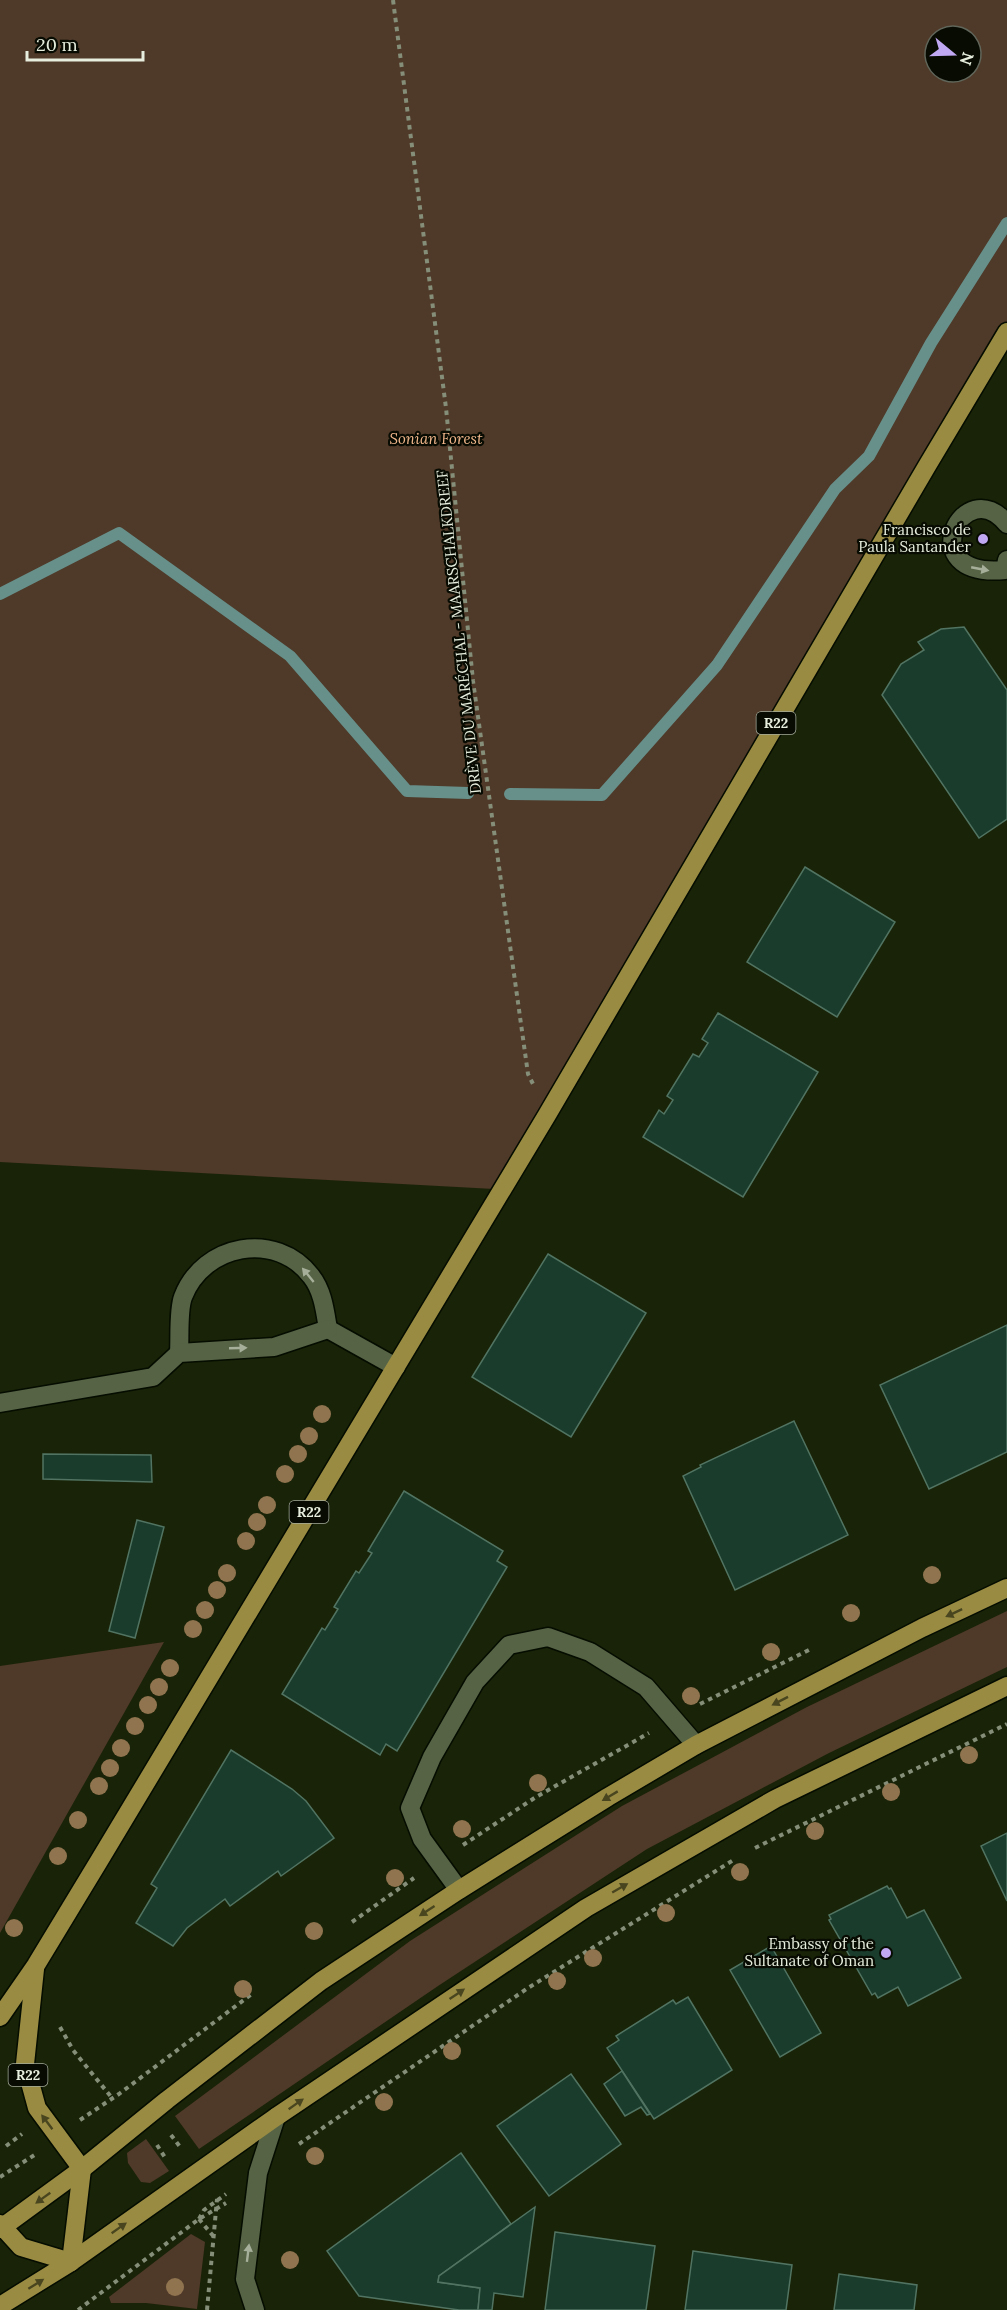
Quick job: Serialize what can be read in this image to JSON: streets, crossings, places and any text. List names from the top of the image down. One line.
{"streets":{"main road":["R22"],"path":["DRÈVE DU MARÉCHAL - MAARSCHALKDREEF"]},"crossings":[["DRÈVE DU MARÉCHAL - MAARSCHALKDREEF","R22"]],"parks":["Sonian Forest"],"places":["Francisco de Paula Santander","Embassy of the Sultanate of Oman"],"scale_bar":"20 m","north":"right"}
